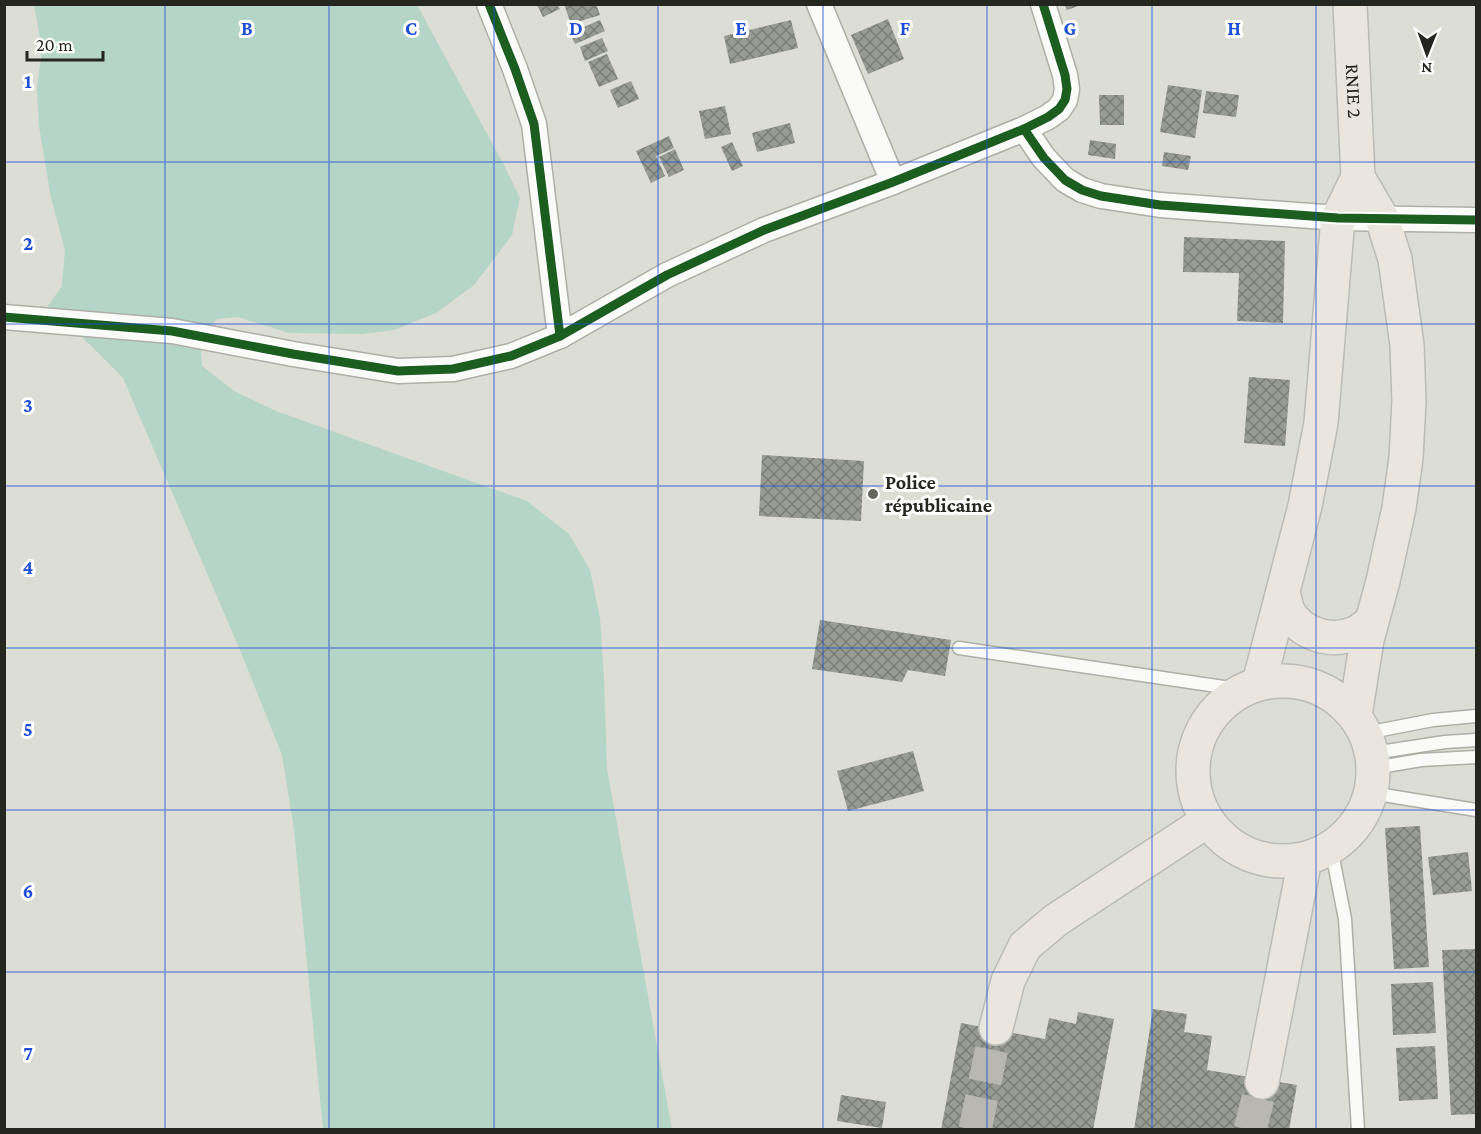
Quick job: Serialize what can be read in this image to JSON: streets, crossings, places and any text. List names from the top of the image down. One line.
{"streets":{"main road":["RNIE 2"]},"places":["Police républicaine"],"scale_bar":"20 m","north":"bottom","grid":{"columns":["B","C","D","E","F","G","H"],"rows":["1","2","3","4","5","6","7"]}}
